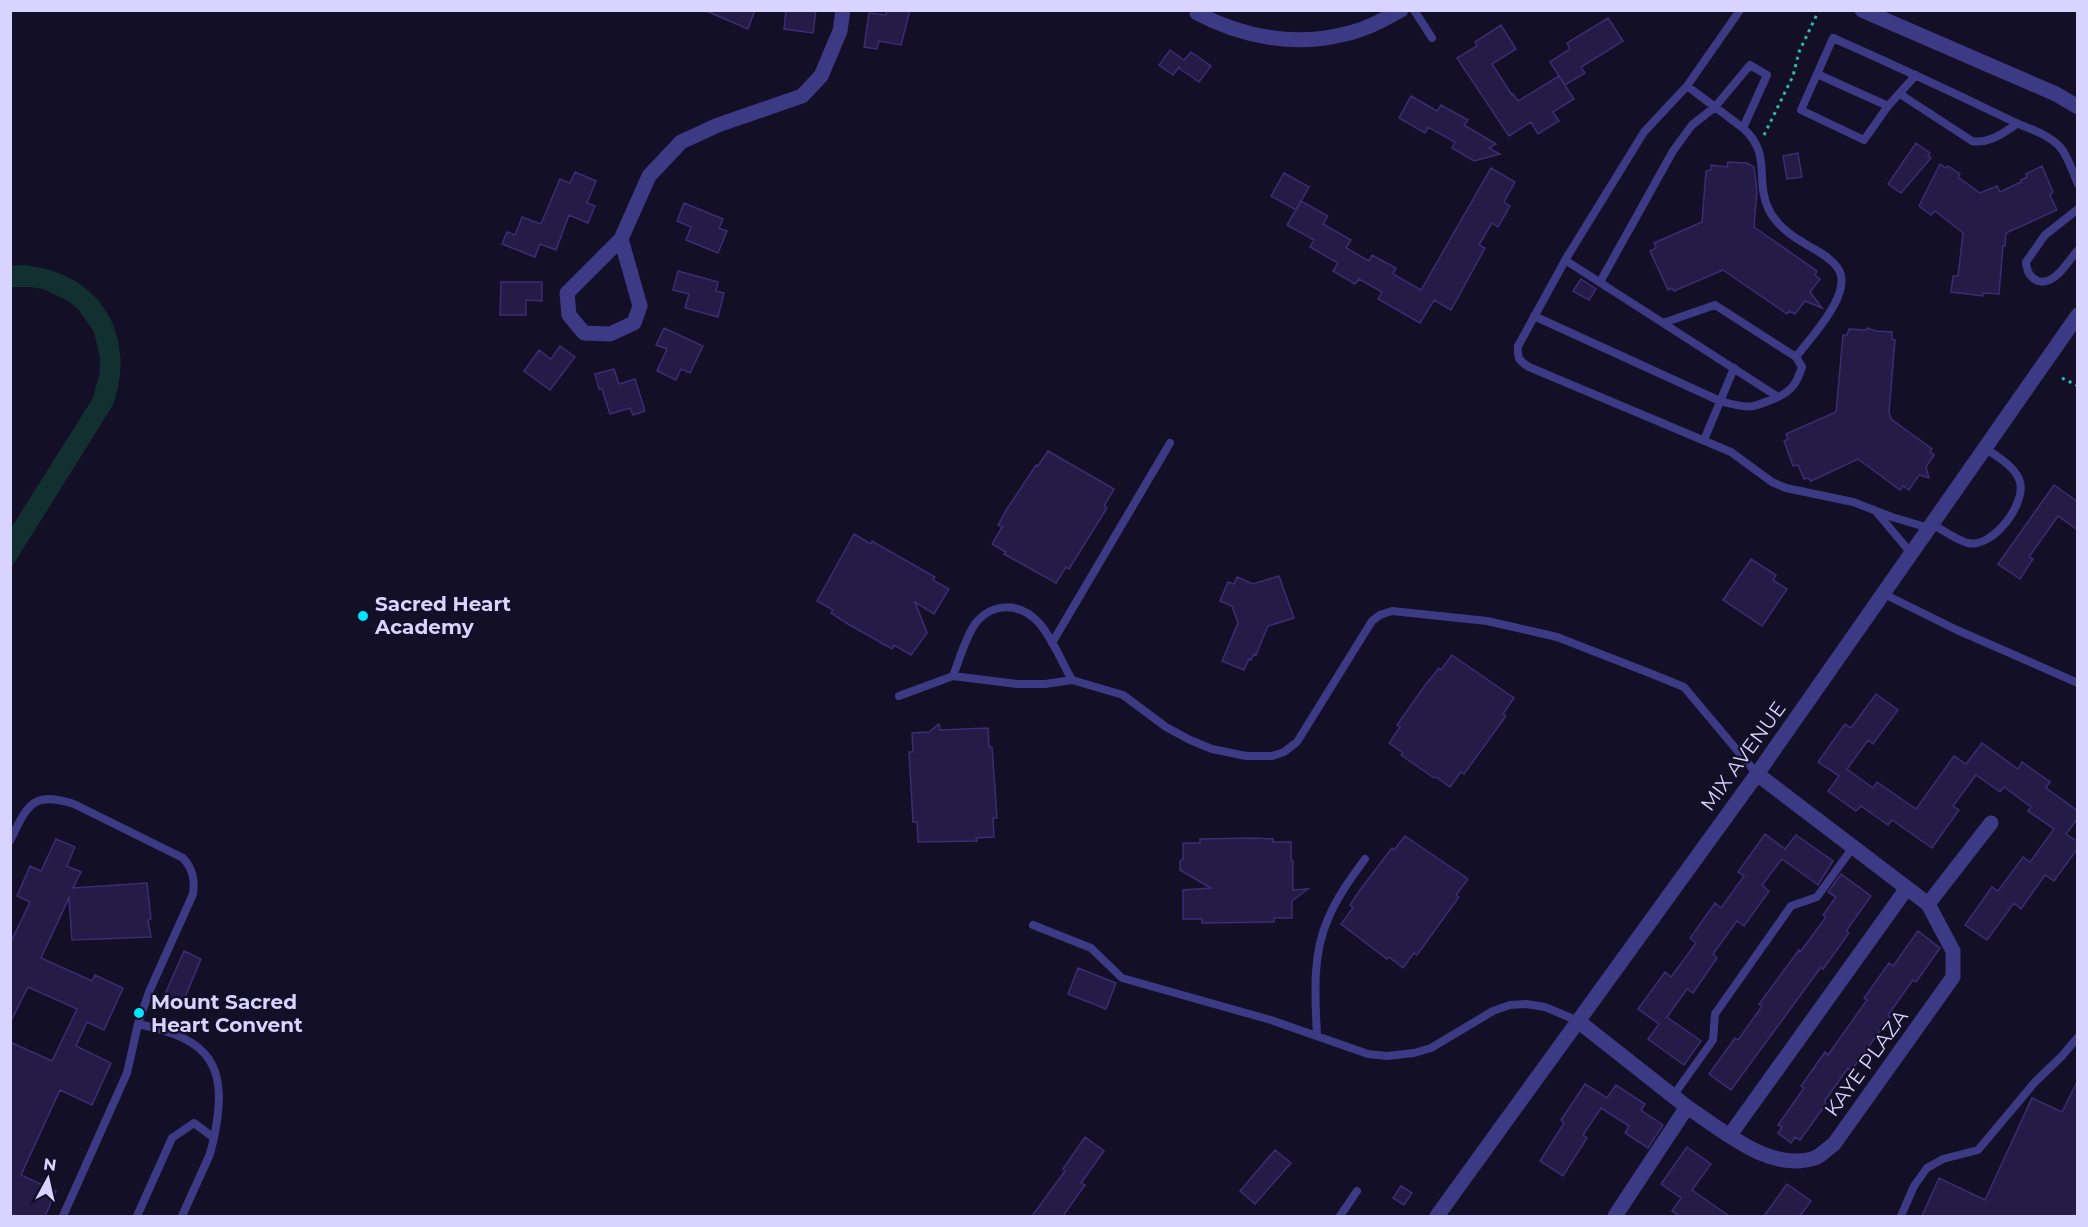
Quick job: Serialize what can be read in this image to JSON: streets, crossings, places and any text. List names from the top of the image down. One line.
{"streets":{"street":["MIX AVENUE","KAYE PLAZA"]},"crossings":[["MIX AVENUE","KAYE PLAZA"]],"places":["Sacred Heart Academy","Mount Sacred Heart Convent"],"north":"top"}
